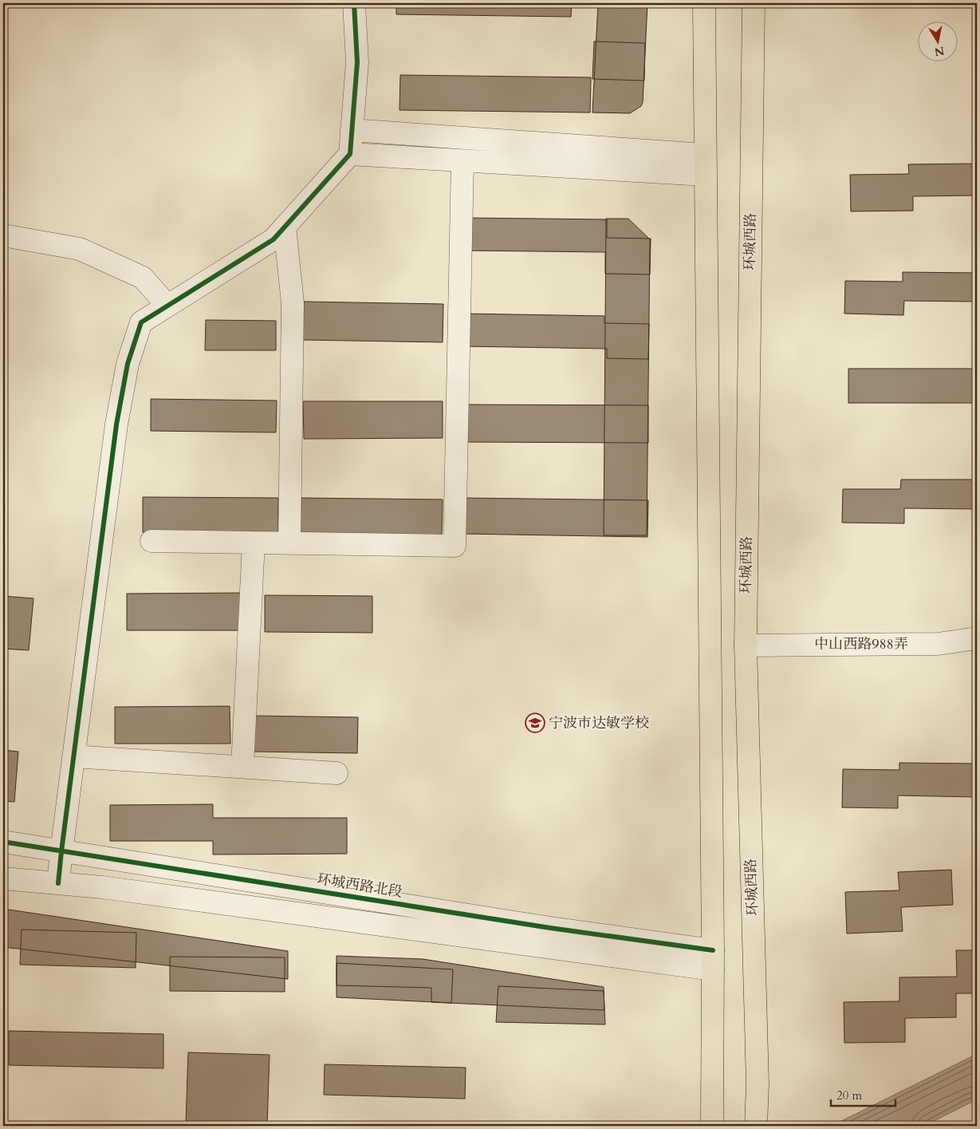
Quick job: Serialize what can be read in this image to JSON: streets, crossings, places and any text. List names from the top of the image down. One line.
{"streets":{"main road":["环城西路"],"street":["中山西路988弄","环城西路北段"]},"crossings":[["环城西路","中山西路988弄"]],"places":{"school or university":["宁波市达敏学校"]},"scale_bar":"20 m","north":"bottom"}
